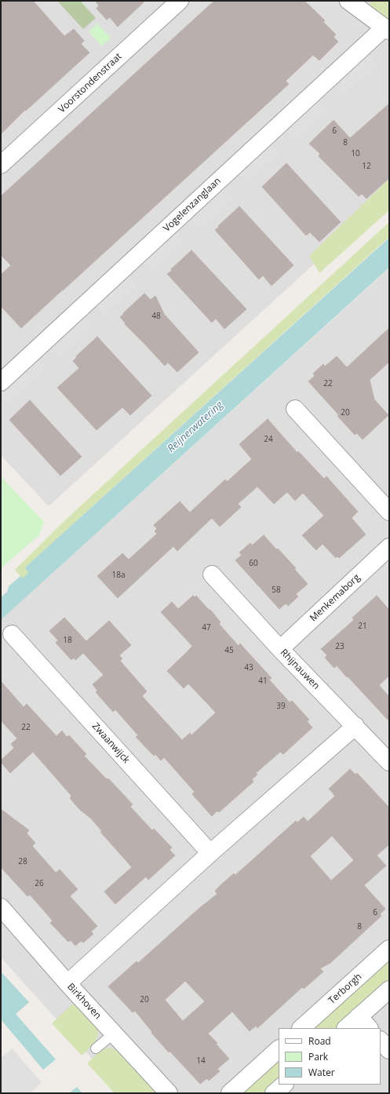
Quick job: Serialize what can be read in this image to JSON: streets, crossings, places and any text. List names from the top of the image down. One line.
{"streets":{"street":["Voorstondenstraat","Vogelenzanglaan","Menkemaborg","Rhijnauwen","Zwaanwijck","Terborgh","Birkhoven"]},"crossings":[["Menkemaborg","Rhijnauwen"]],"water":["Reijnerwatering"],"house_numbers":["6","8","10","12","48","22","20","24","60","18a","58","21","47","18","23","45","43","41","39","22","28","26","6","8","20","14"],"legend":["Road","Park","Water"]}
